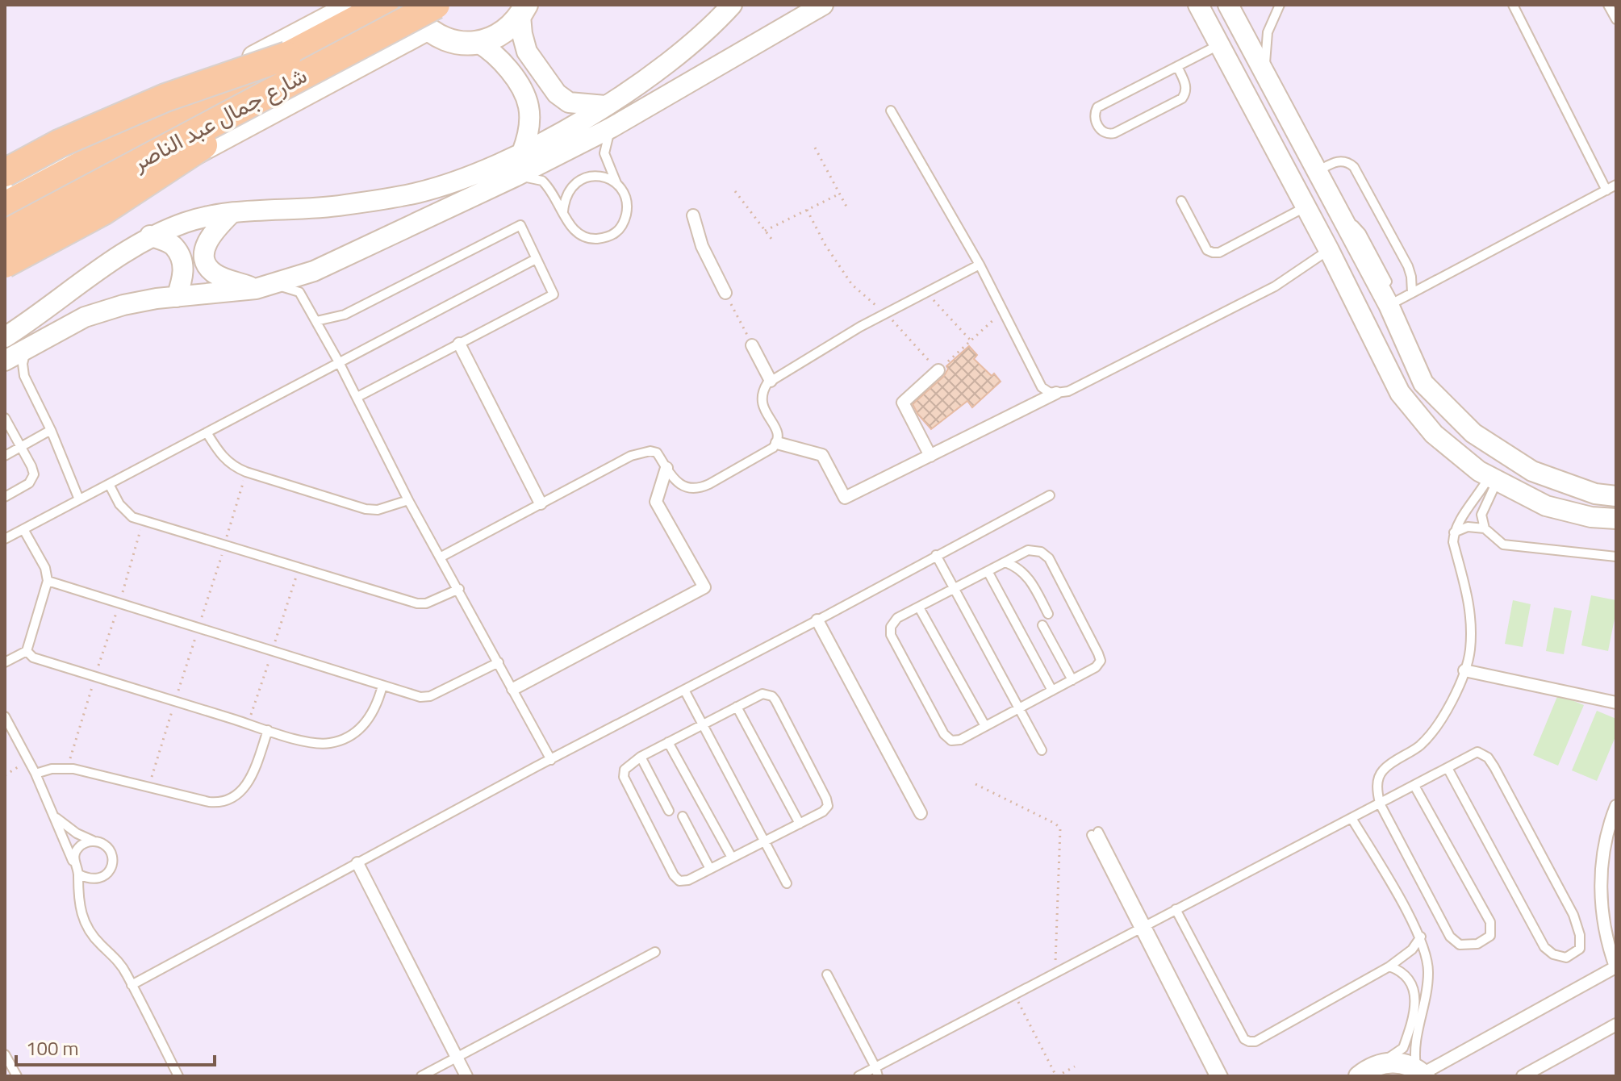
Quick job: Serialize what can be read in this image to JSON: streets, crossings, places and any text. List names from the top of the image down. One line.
{"streets":{"highway":["شارع جمال عبد الناصر"]},"scale_bar":"100 m"}
